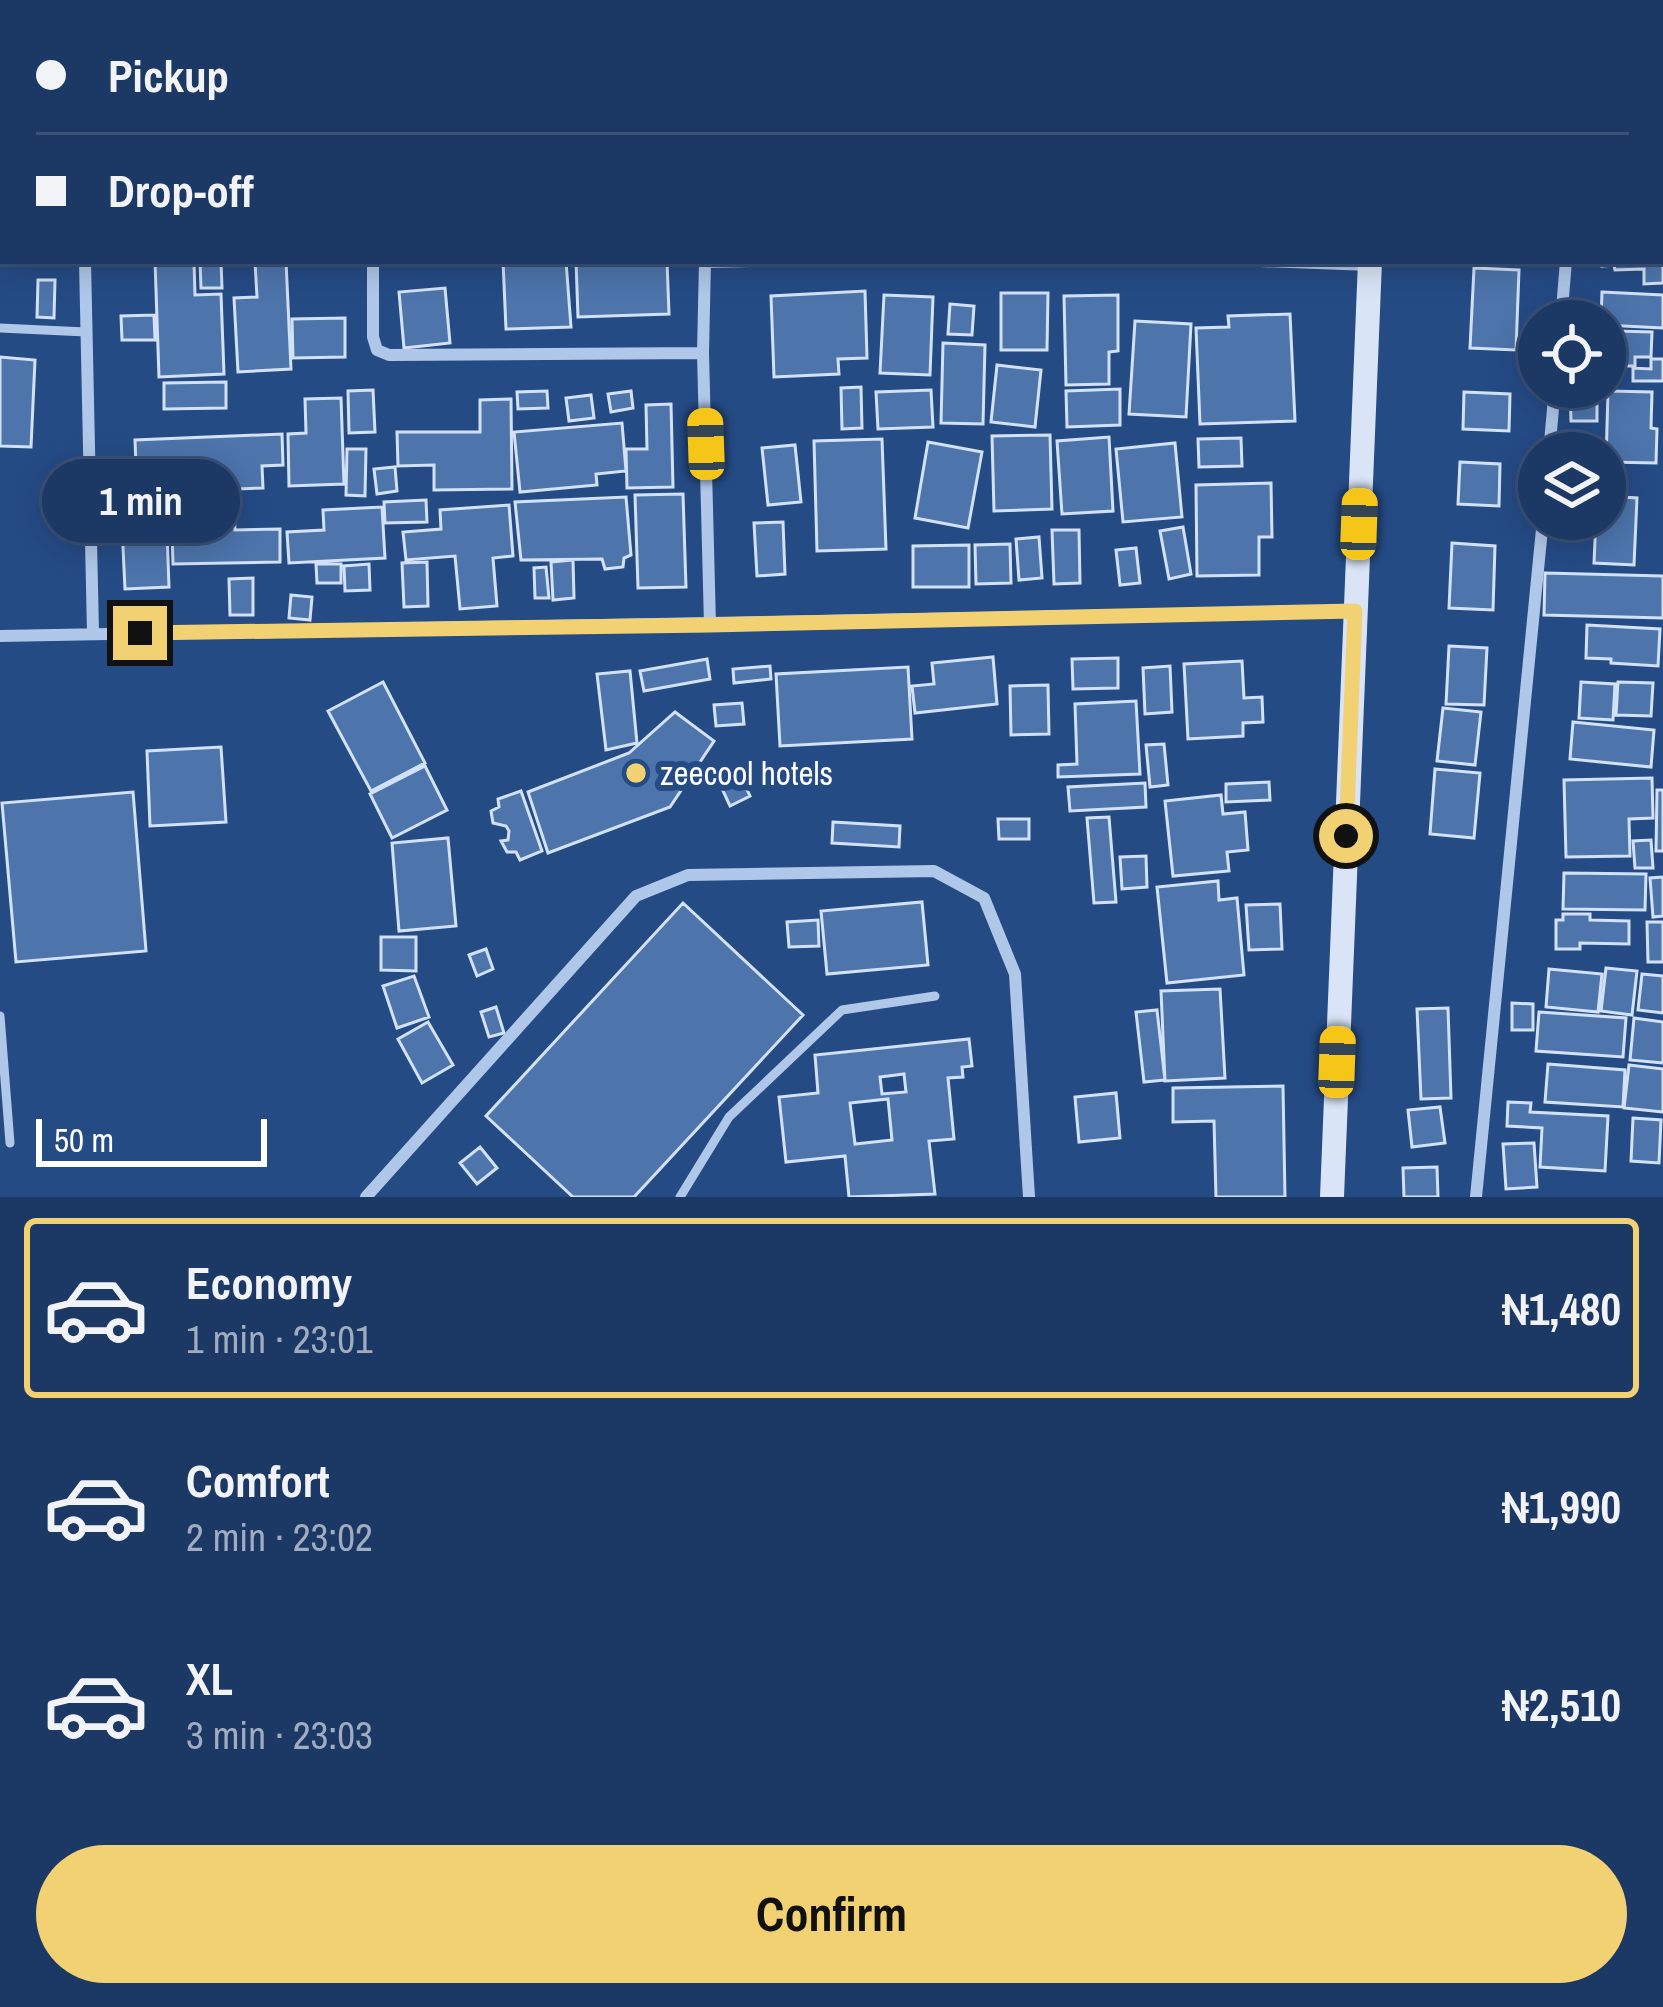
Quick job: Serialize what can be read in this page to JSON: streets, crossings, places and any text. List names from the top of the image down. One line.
{"places":["zeecool hotels"],"scale_bar":"50 m","page":{"banner":["Pickup","Drop-off"],"bubble":"1 min","scale":"50 m","list":[{"name":"Economy","note":"1 min · 23:01","value":"₦1,480"},{"name":"Comfort","note":"2 min · 23:02","value":"₦1,990"},{"name":"XL","note":"3 min · 23:03","value":"₦2,510"}],"buttons":"Confirm"}}
